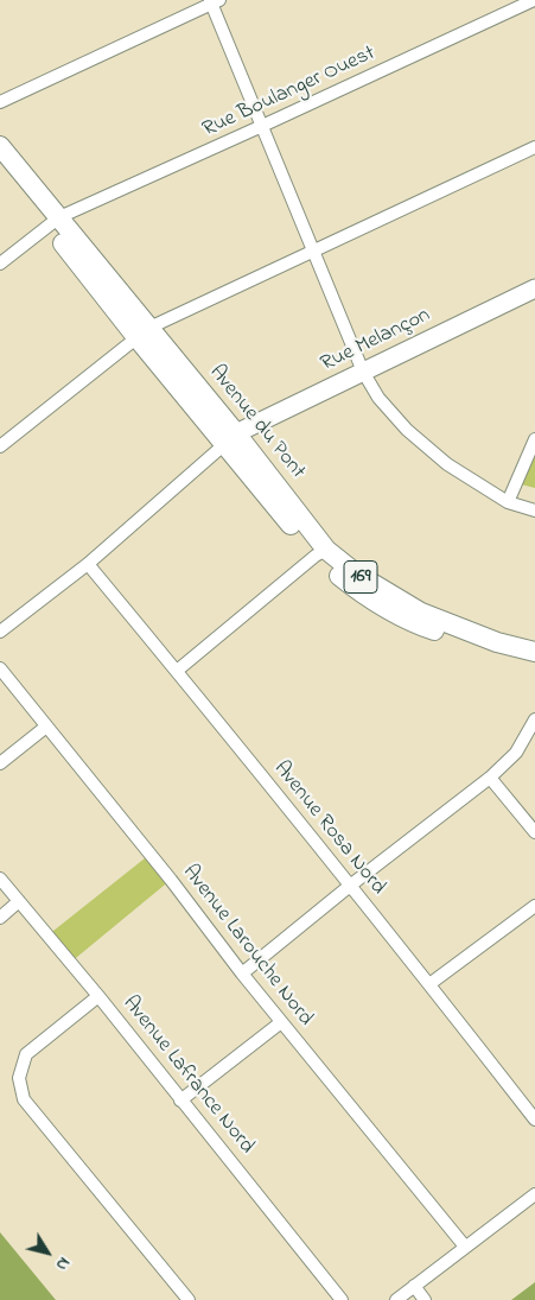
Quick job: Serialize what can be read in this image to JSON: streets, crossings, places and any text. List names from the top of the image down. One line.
{"streets":{"main road":["Avenue du Pont","169"],"street":["Rue Boulanger Ouest","Rue Melançon","Avenue Rosa Nord","Avenue Larouche Nord","Avenue Lafrance Nord"]},"crossings":[["Rue Boulanger Ouest","Avenue du Pont"],["Rue Melançon","Avenue du Pont"]],"north":"bottom right"}
